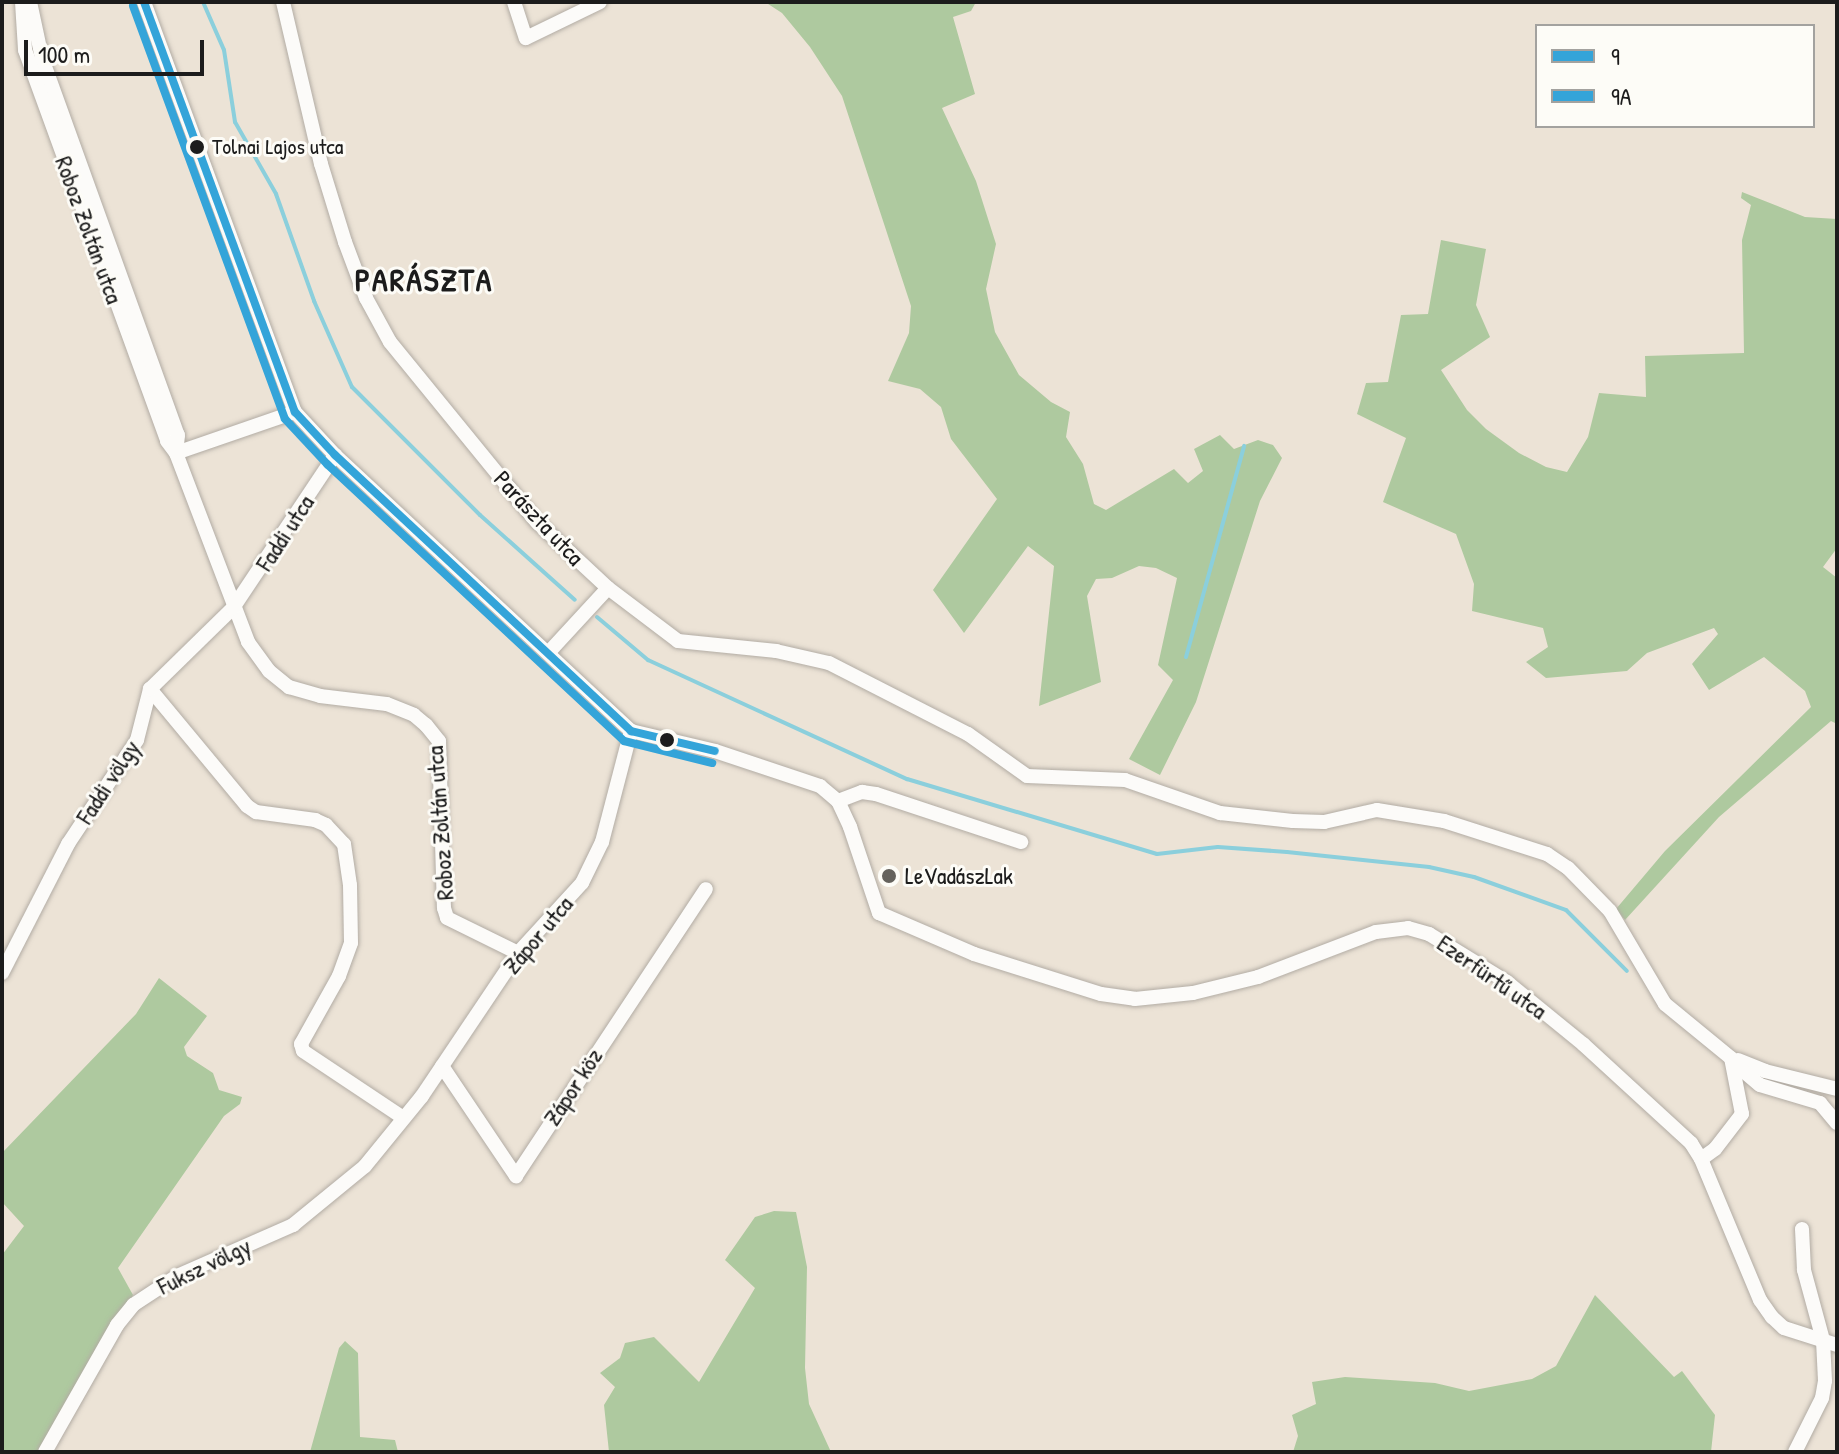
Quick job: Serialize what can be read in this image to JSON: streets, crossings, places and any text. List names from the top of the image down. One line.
{"streets":{"street":["Roboz Zoltán utca","Parászta utca","Faddi utca","Faddi völgy","Zápor utca","Ezerfürtű utca","Zápor köz","Fuksz völgy"]},"crossings":[["Roboz Zoltán utca","Faddi utca"],["Roboz Zoltán utca","Zápor utca"],["Zápor utca","Zápor köz"],["Zápor utca","Fuksz völgy"]],"districts":["PARÁSZTA"],"places":["Tolnai Lajos utca","LeVadászLak"],"lines":["transit line 9","transit line 9A"],"legend":["9","9A"],"scale_bar":"100 m"}
